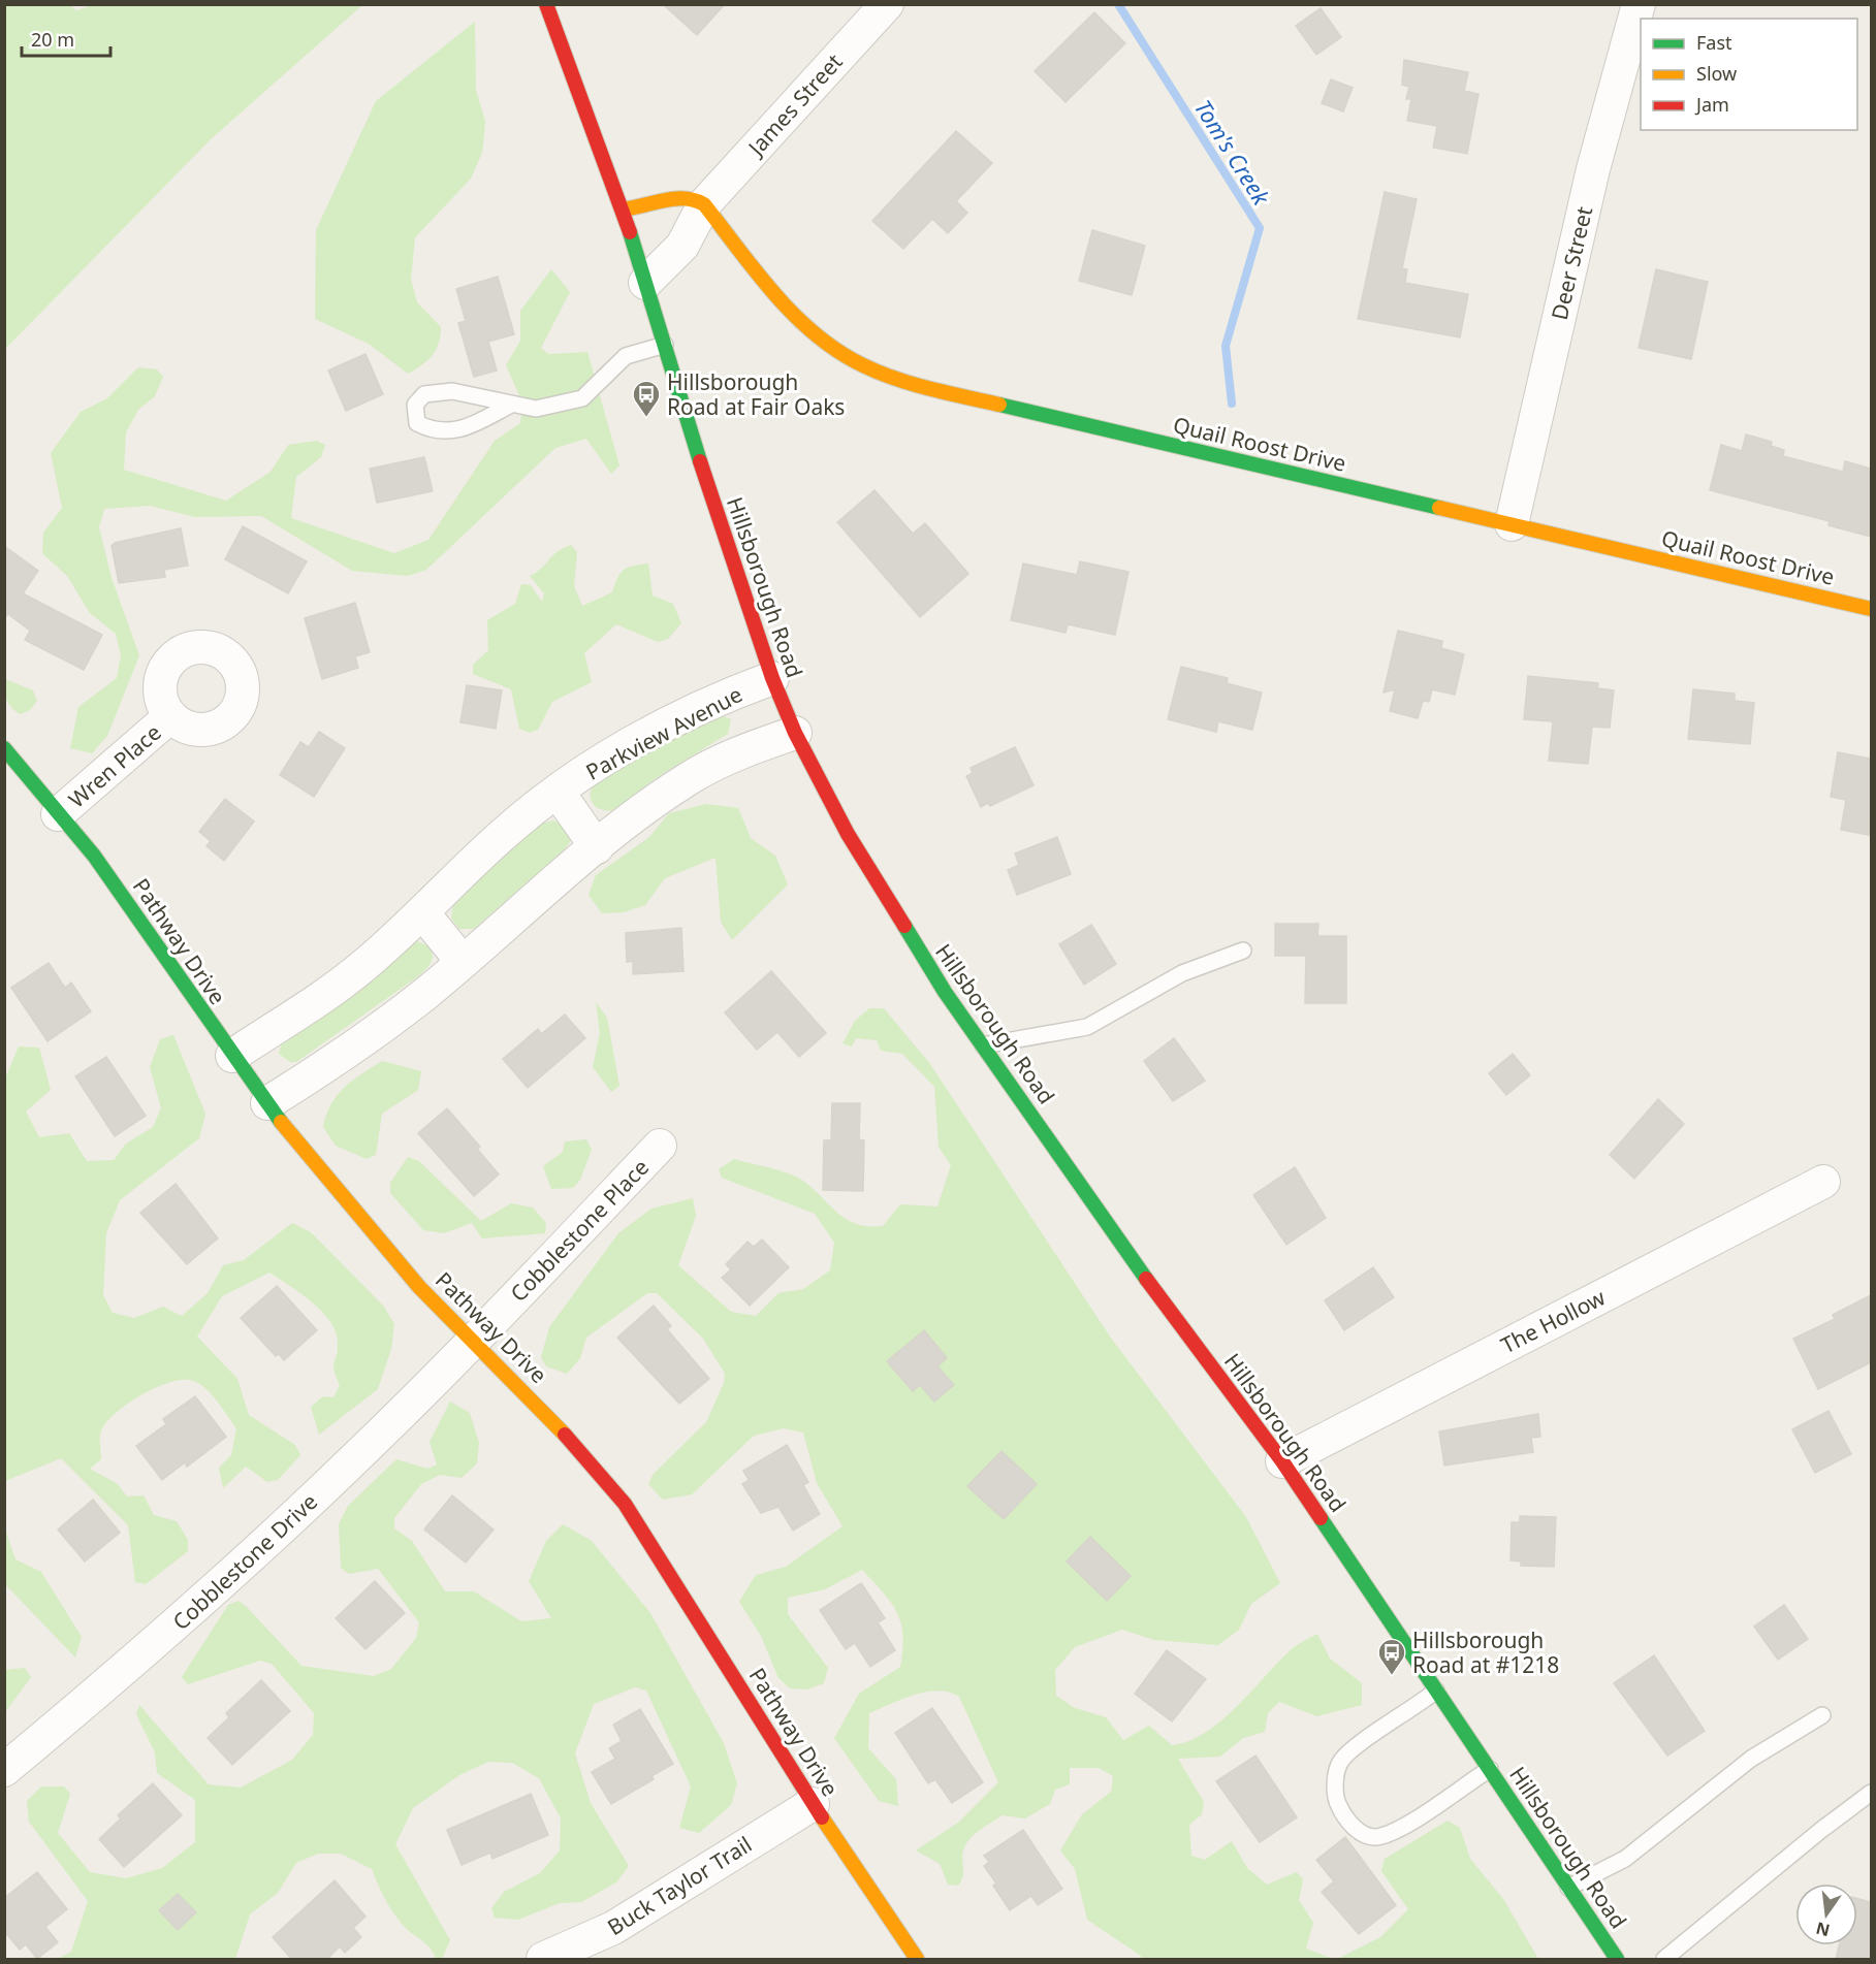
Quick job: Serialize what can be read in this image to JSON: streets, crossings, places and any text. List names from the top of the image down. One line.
{"streets":{"street":["James Street","Deer Street","Quail Roost Drive","Hillsborough Road","Parkview Avenue","Wren Place","Pathway Drive","Cobblestone Place","The Hollow","Cobblestone Drive","Buck Taylor Trail"]},"crossings":[["James Street","Quail Roost Drive"],["James Street","Hillsborough Road"],["Deer Street","Quail Roost Drive"],["Hillsborough Road","Parkview Avenue"],["Hillsborough Road","The Hollow"],["Parkview Avenue","Pathway Drive"],["Wren Place","Pathway Drive"],["Pathway Drive","Cobblestone Place"],["Pathway Drive","Cobblestone Drive"],["Pathway Drive","Buck Taylor Trail"],["Cobblestone Place","Cobblestone Drive"]],"water":["Tom's Creek"],"places":{"bus stop":["Hillsborough Road at Fair Oaks","Hillsborough Road at #1218"]},"legend":["Fast","Slow","Jam"],"scale_bar":"20 m","north":"bottom"}
